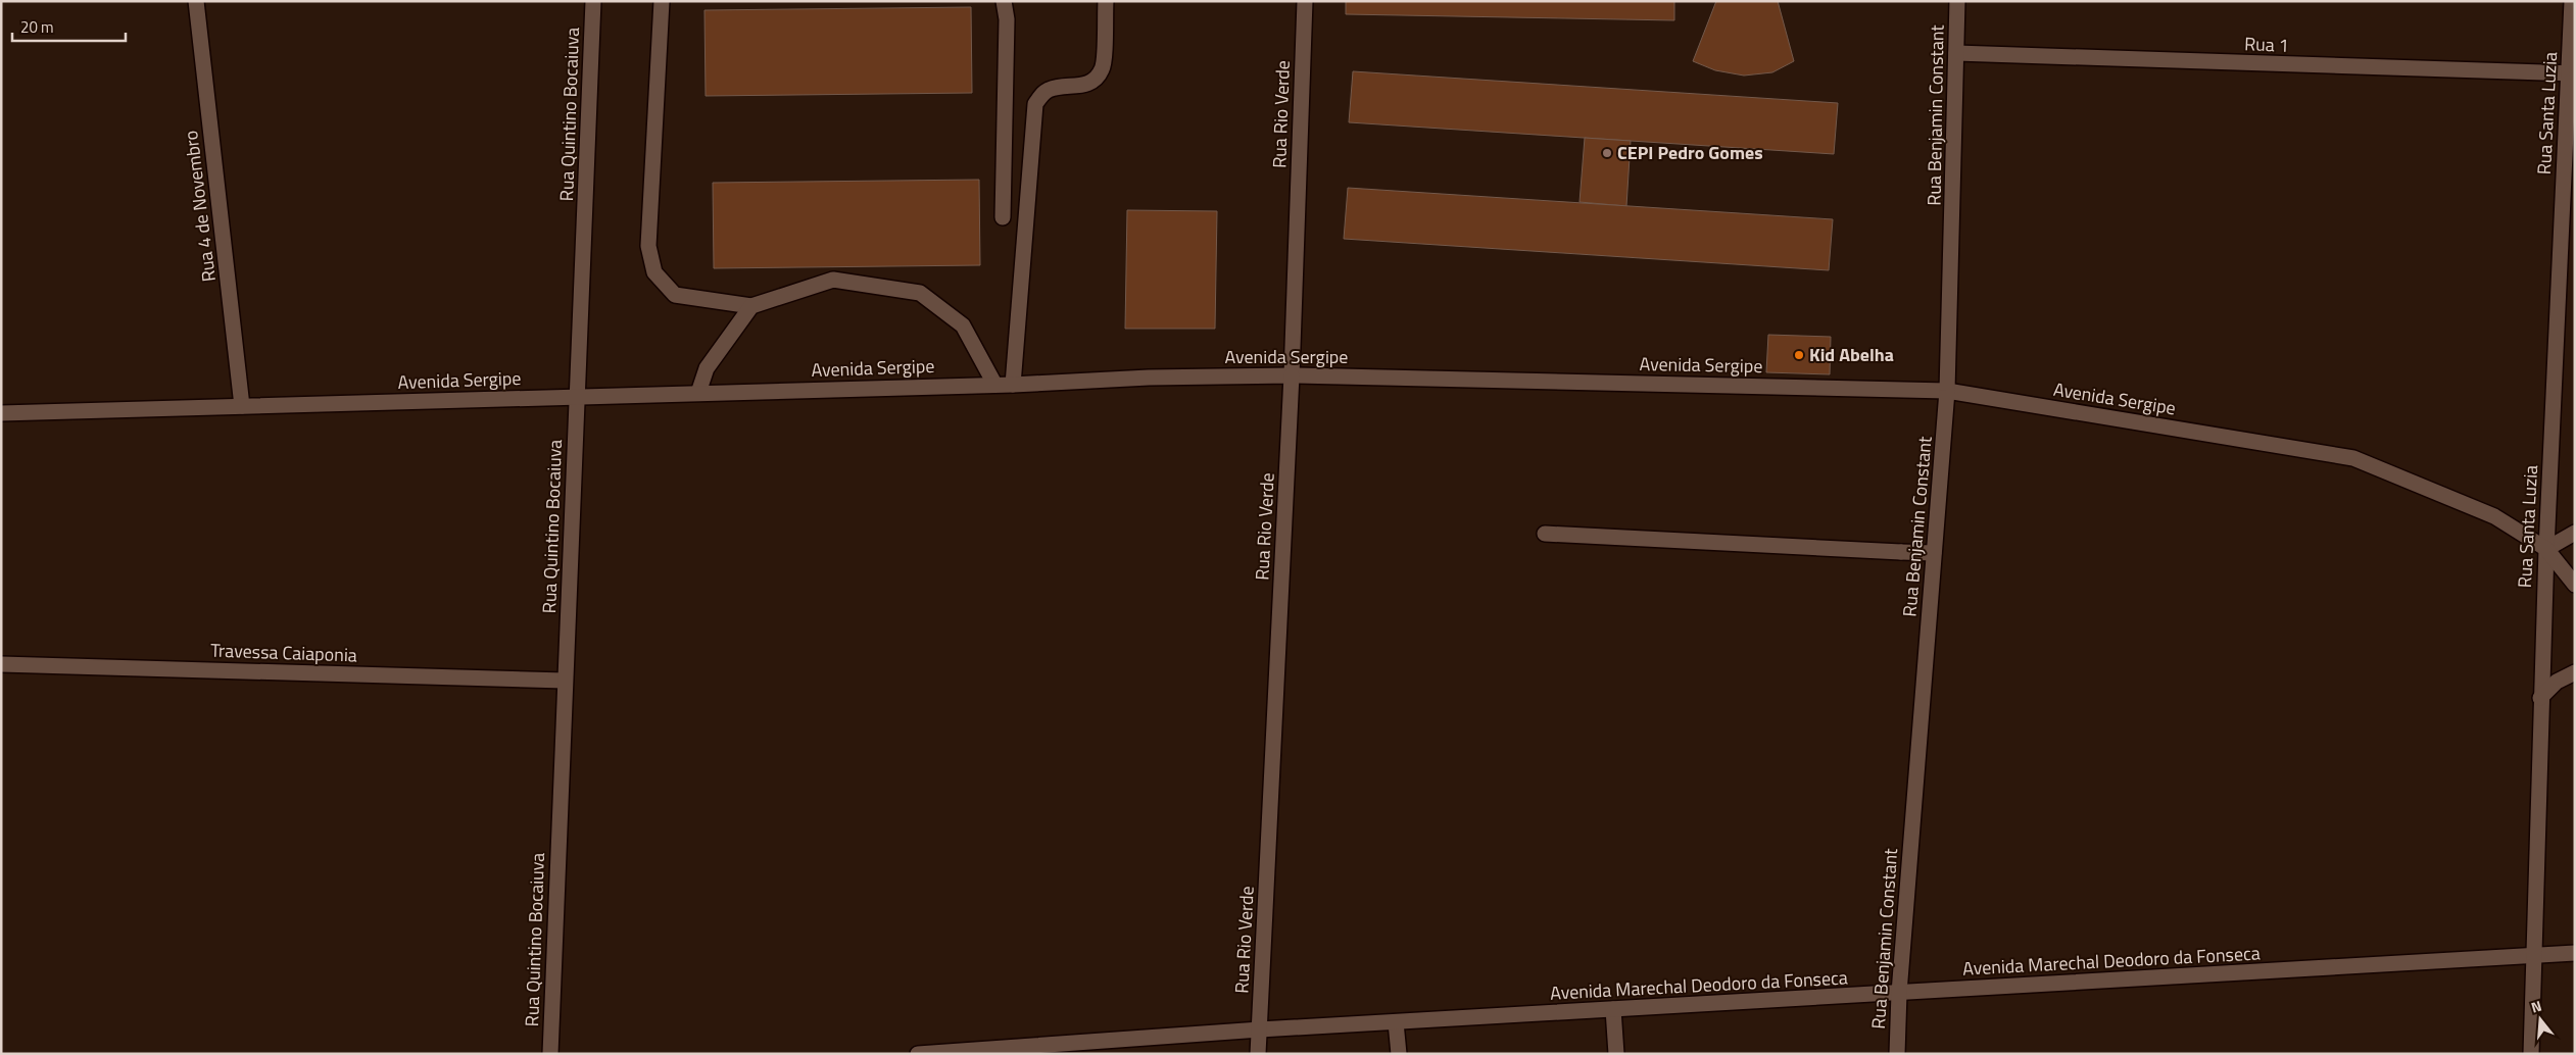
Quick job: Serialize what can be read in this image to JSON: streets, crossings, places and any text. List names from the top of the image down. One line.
{"streets":{"street":["Rua 1","Rua Santa Luzia","Rua Quintino Bocaiuva","Rua Rio Verde","Rua Benjamin Constant","Rua 4 de Novembro","Avenida Sergipe","Travessa Caiaponia","Avenida Marechal Deodoro da Fonseca"]},"crossings":[["Rua 1","Rua Santa Luzia"],["Rua 1","Rua Benjamin Constant"],["Rua Santa Luzia","Avenida Sergipe"],["Rua Santa Luzia","Avenida Marechal Deodoro da Fonseca"],["Rua Quintino Bocaiuva","Avenida Sergipe"],["Rua Quintino Bocaiuva","Travessa Caiaponia"],["Rua Rio Verde","Avenida Sergipe"],["Rua Rio Verde","Avenida Marechal Deodoro da Fonseca"],["Rua Benjamin Constant","Avenida Sergipe"],["Rua Benjamin Constant","Avenida Marechal Deodoro da Fonseca"],["Rua 4 de Novembro","Avenida Sergipe"]],"places":["CEPI Pedro Gomes","Kid Abelha"],"scale_bar":"20 m","north":"top"}
